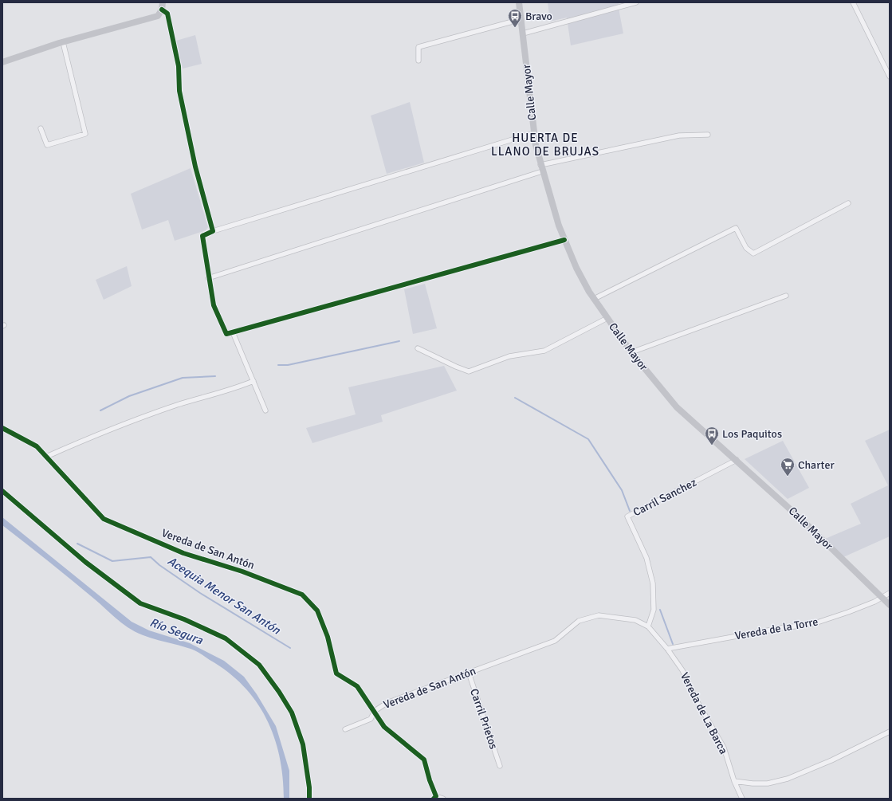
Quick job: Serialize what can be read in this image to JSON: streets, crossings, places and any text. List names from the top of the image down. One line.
{"streets":{"main road":["Calle Mayor"],"street":["Carril Sanchez","Vereda de San Antón","Vereda de la Torre","Vereda de La Barca","Carril Prietos"]},"crossings":[["Calle Mayor","Carril Sanchez"],["Calle Mayor","Vereda de la Torre"],["Carril Sanchez","Vereda de San Antón"],["Vereda de San Antón","Vereda de la Torre"],["Vereda de San Antón","Vereda de La Barca"],["Vereda de San Antón","Carril Prietos"],["Vereda de la Torre","Vereda de La Barca"]],"districts":["HUERTA DE LLANO DE BRUJAS"],"water":["Acequia Menor San Antón","Río Segura"],"places":{"bus stop":["Bravo","Los Paquitos"],"supermarket":["Charter"]}}
